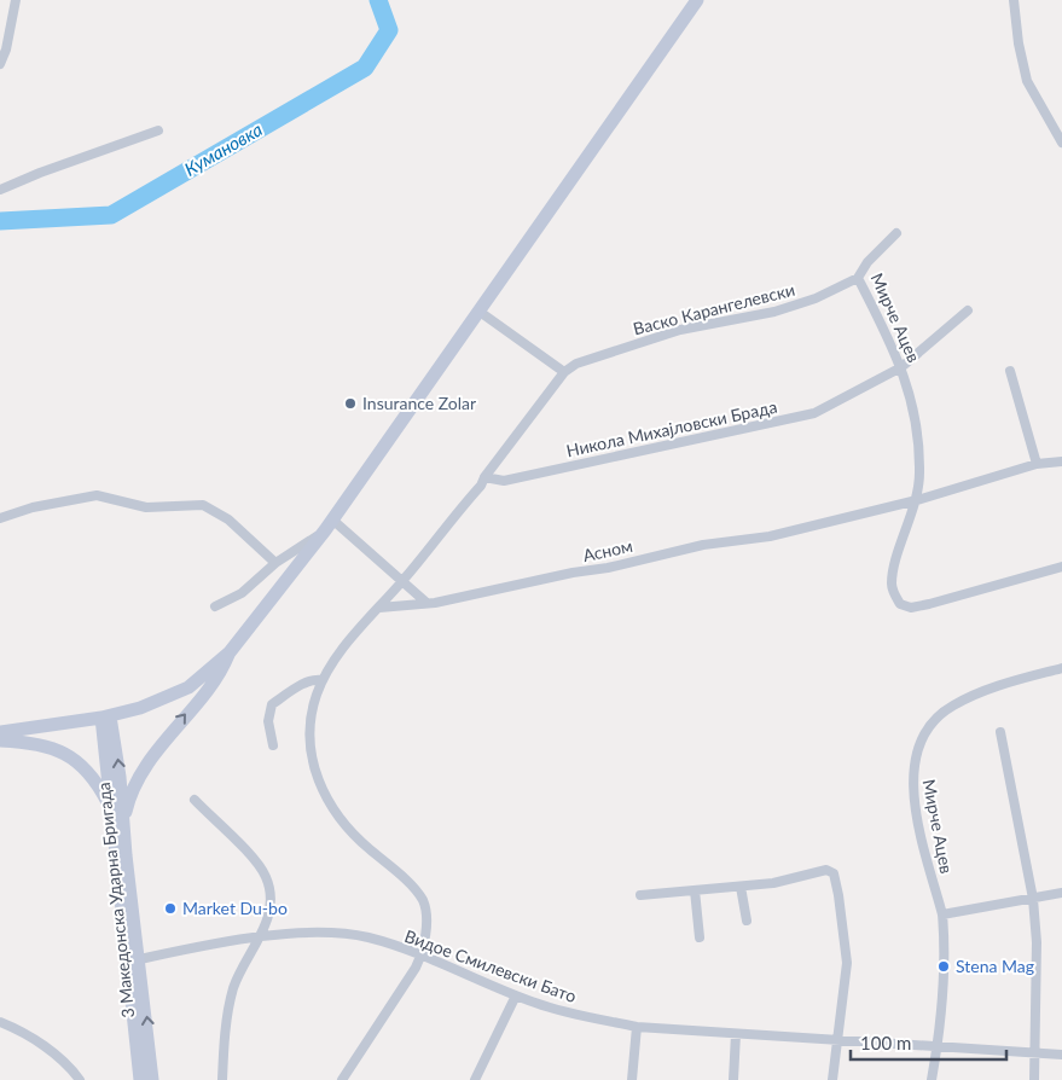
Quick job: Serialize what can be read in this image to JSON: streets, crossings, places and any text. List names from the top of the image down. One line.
{"streets":{"main road":["3 Македонска Ударна Бригада"],"street":["Васко Карангелевски","Мирче Ацев","Никола Михајловски Брада","Асном","Видое Смилевски Бато"]},"crossings":[["Васко Карангелевски","Мирче Ацев"],["Васко Карангелевски","Никола Михајловски Брада"],["Мирче Ацев","Никола Михајловски Брада"],["Мирче Ацев","Асном"],["Мирче Ацев","Видое Смилевски Бато"],["3 Македонска Ударна Бригада","Видое Смилевски Бато"]],"water":["Кумановка"],"places":["Insurance Zolar","Market Du-bo","Stena Mag"],"scale_bar":"100 m"}
